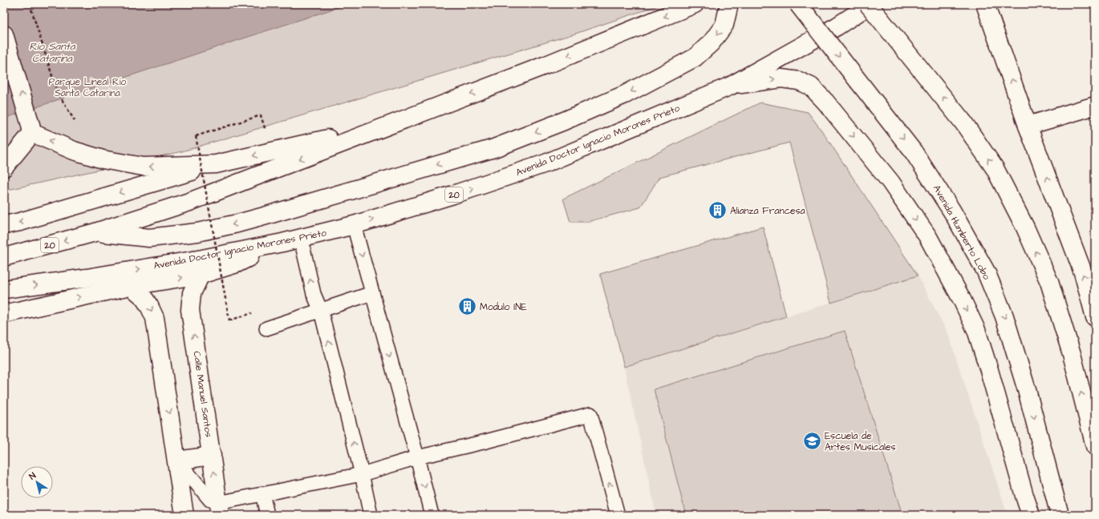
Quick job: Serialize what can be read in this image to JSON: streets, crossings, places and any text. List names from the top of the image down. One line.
{"streets":{"main road":["Avenida Doctor Ignacio Morones Prieto","20","Avenida Humberto Lobo","Calle Manuel Santos"]},"water":["Río Santa Catarina"],"parks":["Parque Lineal Río Santa Catarina"],"places":{"building":["Alianza Francesa","Modulo INE"],"school or university":["Escuela de Artes Musicales"]},"north":"top left"}
